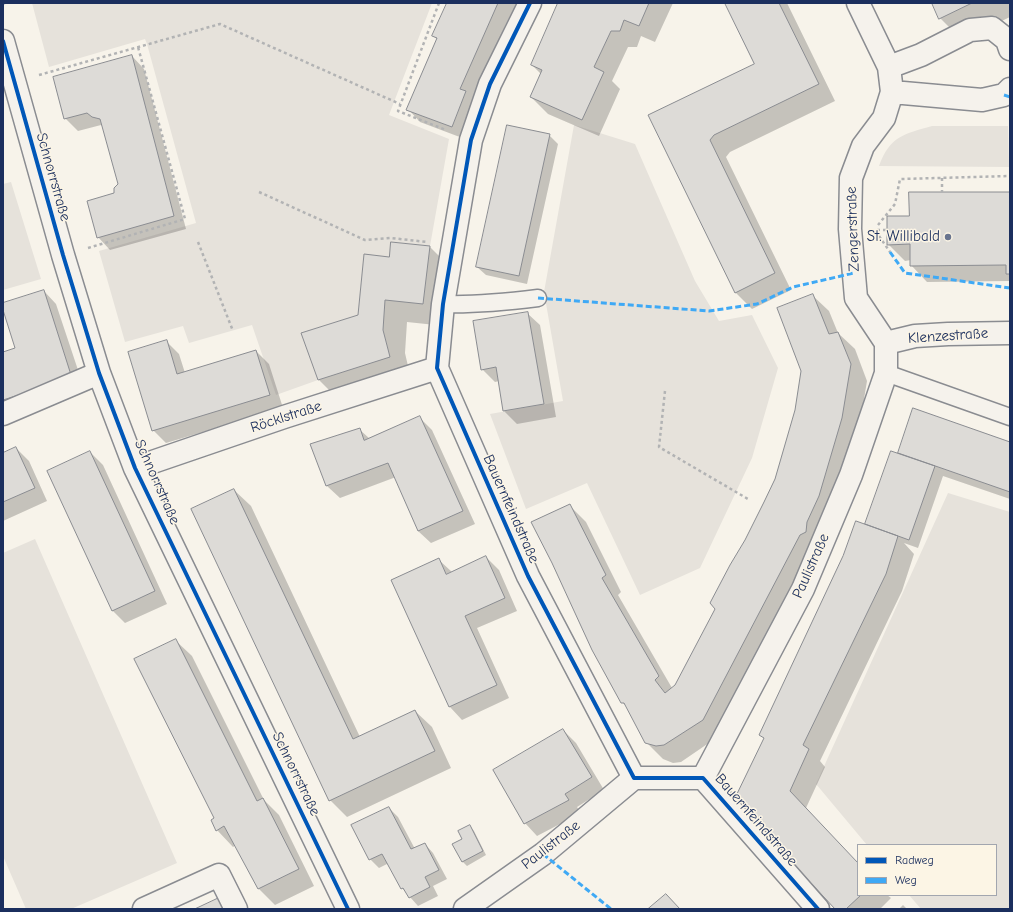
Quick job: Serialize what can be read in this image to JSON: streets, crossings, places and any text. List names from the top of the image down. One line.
{"streets":{"street":["Schnorrstraße","Zengerstraße","Klenzestraße","Röcklstraße","Bauernfeindstraße","Paulistraße"]},"crossings":[["Schnorrstraße","Röcklstraße"],["Zengerstraße","Klenzestraße"],["Zengerstraße","Paulistraße"],["Klenzestraße","Paulistraße"],["Röcklstraße","Bauernfeindstraße"],["Bauernfeindstraße","Paulistraße"]],"places":["St. Willibald"],"legend":["Radweg","Weg"]}
